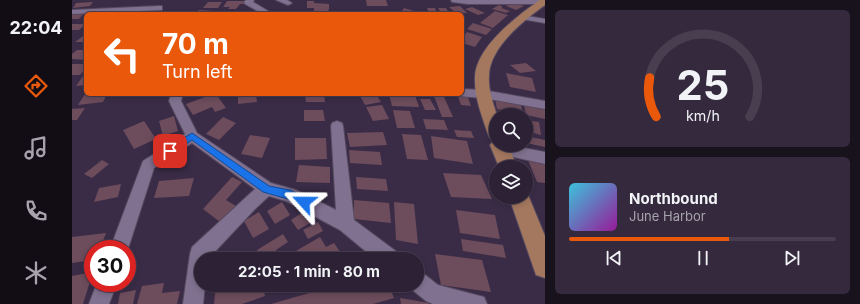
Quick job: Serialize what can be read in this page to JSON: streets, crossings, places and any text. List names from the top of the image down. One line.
{"page":{"tabs":"22:04","turn":["70 m","Turn left"],"song":["Northbound","June Harbor"],"limit":"30","trip":"22:05 · 1 min · 80 m","gauge":["25","km/h"]}}
